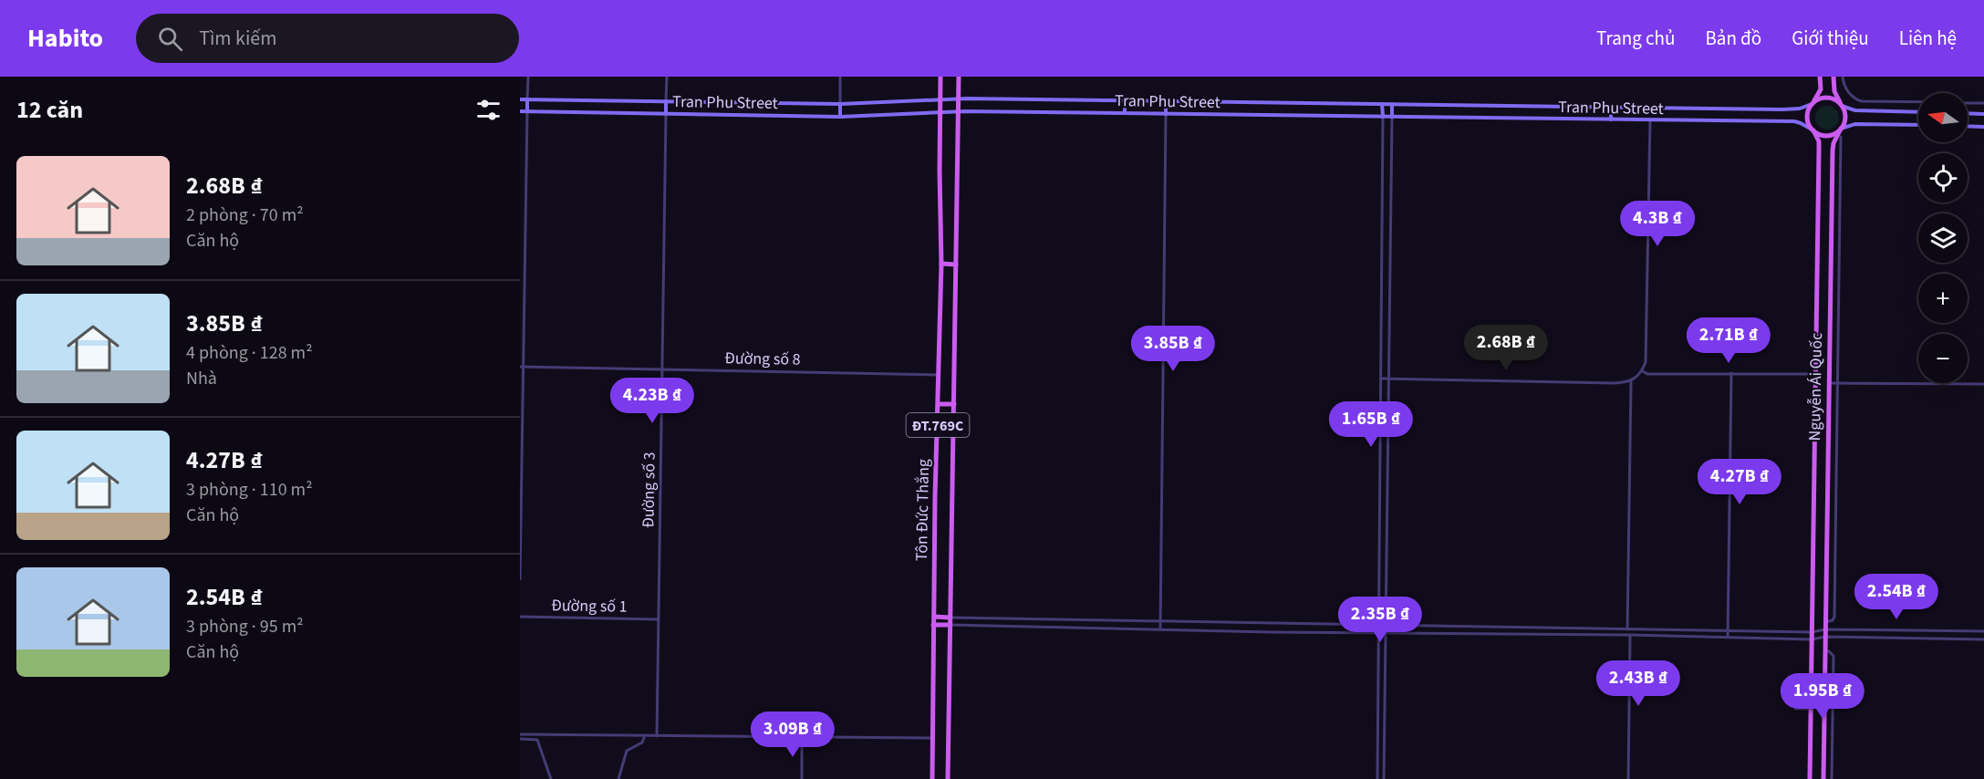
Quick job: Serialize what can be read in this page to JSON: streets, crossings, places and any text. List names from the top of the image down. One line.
{"streets":{"main road":["Tran Phu Street","Nguyễn Ái Quốc","ĐT.769C","Tôn Đức Thắng"],"street":["Đường số 8","Đường số 3","Đường số 1"]},"crossings":[["Tran Phu Street","Nguyễn Ái Quốc"],["Tran Phu Street","Đường số 3"],["Tran Phu Street","Tôn Đức Thắng"],["Đường số 8","Đường số 3"],["Đường số 8","Tôn Đức Thắng"],["Đường số 3","Đường số 1"]],"north":"left","page":{"header":"Habito","search":"Tìm kiếm","nav":["Trang chủ","Bản đồ","Giới thiệu","Liên hệ"],"heading":"12 căn","map_buttons":["+","−"],"list":[{"name":"2.68B ₫","note":"2 phòng · 70 m² · Căn hộ"},{"name":"3.85B ₫","note":"4 phòng · 128 m² · Nhà"},{"name":"4.27B ₫","note":"3 phòng · 110 m² · Căn hộ"},{"name":"2.54B ₫","note":"3 phòng · 95 m² · Căn hộ"}],"price":["4.3B ₫","2.71B ₫","2.68B ₫","3.85B ₫","4.23B ₫","1.65B ₫","4.27B ₫","2.54B ₫","2.35B ₫","2.43B ₫","1.95B ₫","3.09B ₫"]}}
